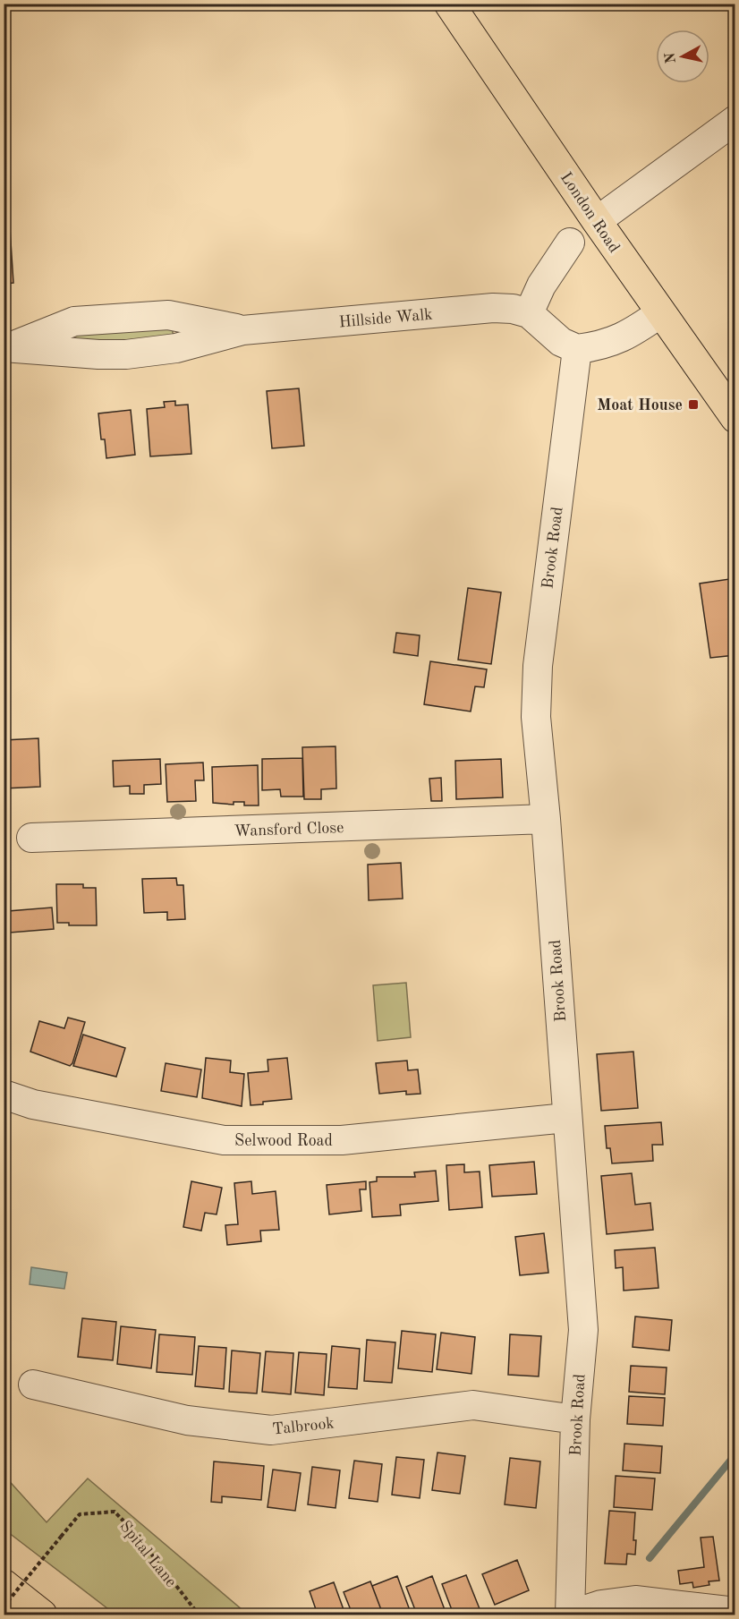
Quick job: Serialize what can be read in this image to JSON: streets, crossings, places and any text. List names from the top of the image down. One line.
{"streets":{"main road":["London Road"],"street":["Hillside Walk","Brook Road","Wansford Close","Selwood Road","Talbrook"],"path":["Spital Lane"]},"crossings":[["Brook Road","Wansford Close"],["Brook Road","Selwood Road"],["Brook Road","Talbrook"]],"places":{"transit":["Moat House"]},"north":"left"}
